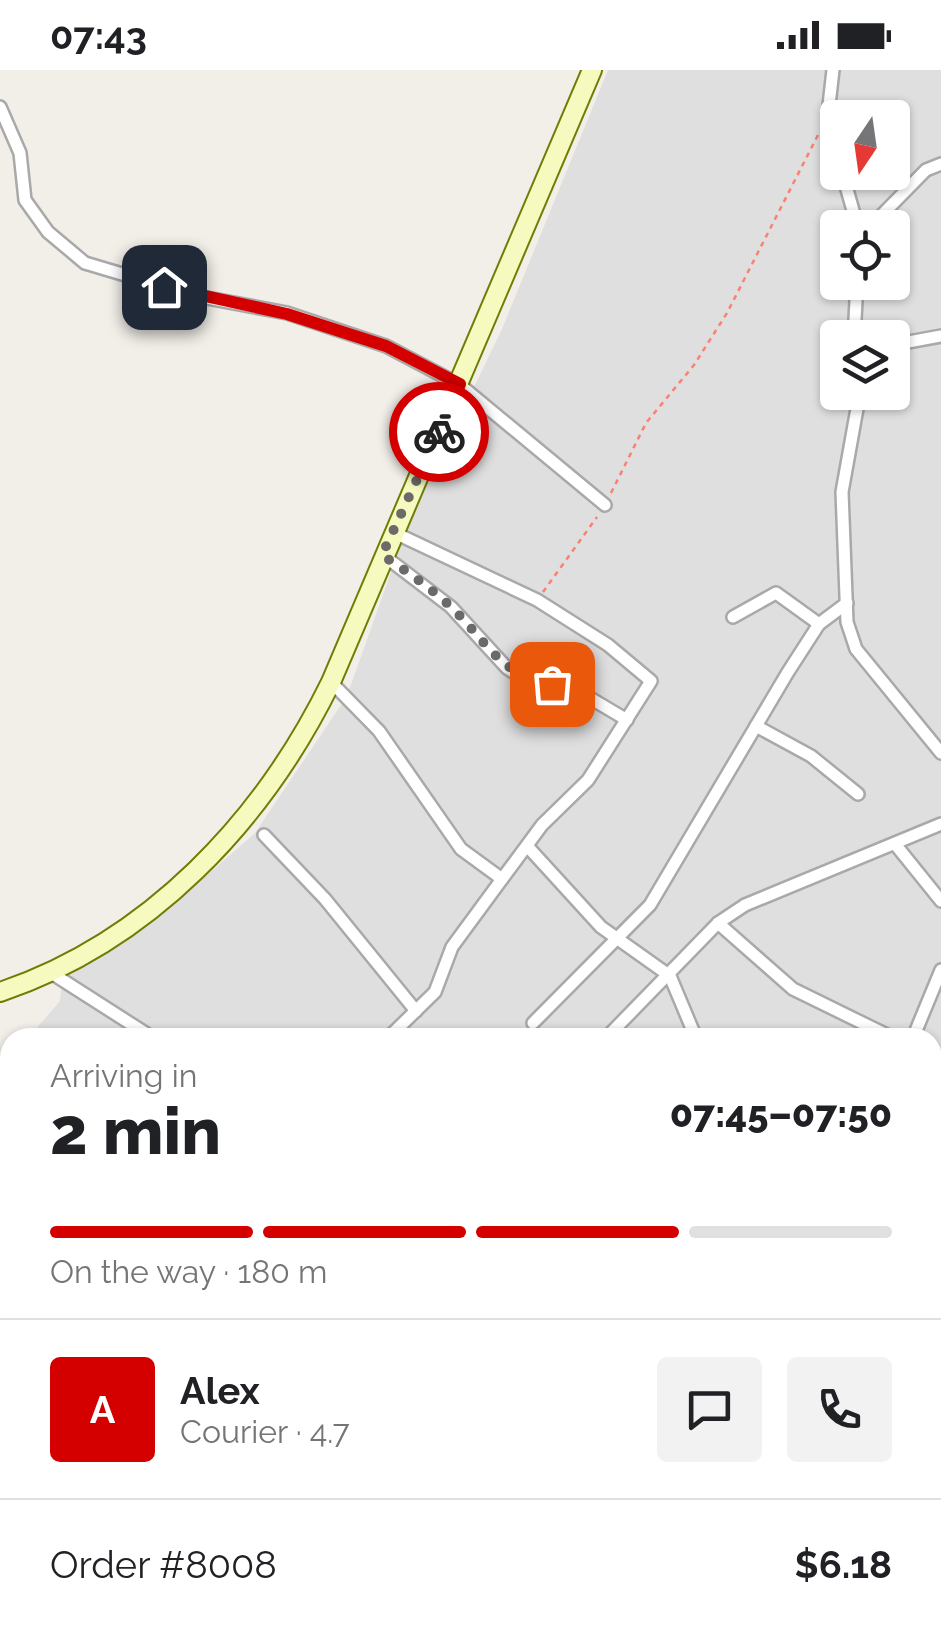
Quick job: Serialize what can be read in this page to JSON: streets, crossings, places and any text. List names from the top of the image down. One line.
{"north":"bottom","page":{"status":"07:43","heading":["2 min","Arriving in","07:45–07:50"],"panel":["Alex","Courier · 4.7","Order #8008","$6.18"],"bar":"On the way · 180 m","round":"A"}}
